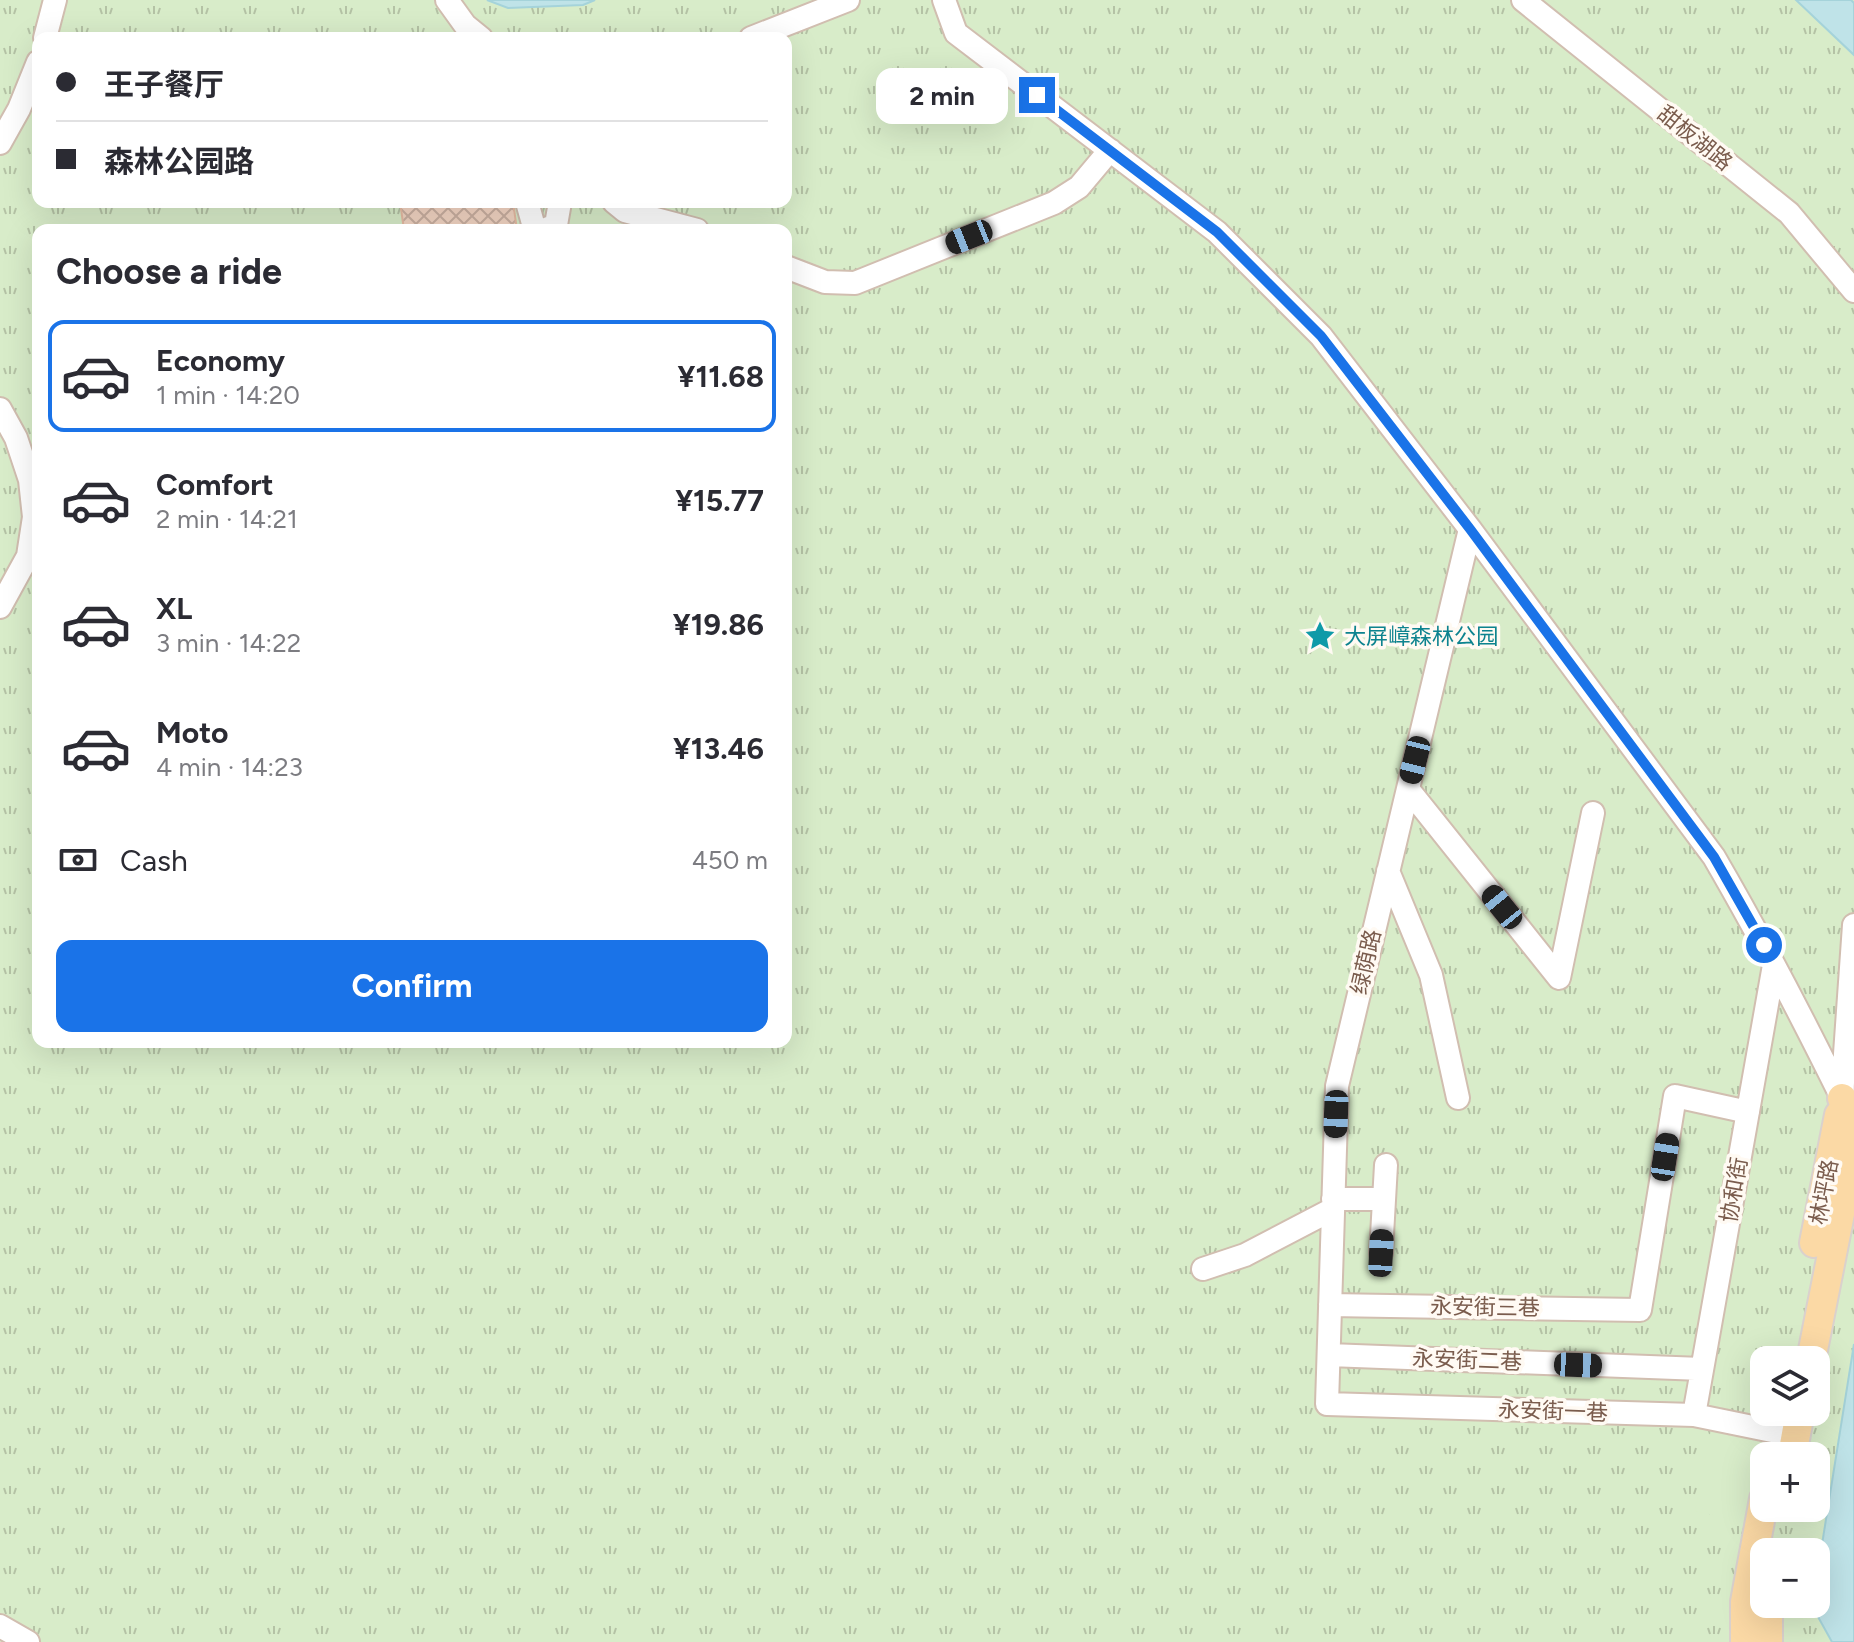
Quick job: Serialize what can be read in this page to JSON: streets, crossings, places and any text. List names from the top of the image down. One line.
{"streets":{"main road":["林坪路"],"street":["甜板湖路","绿荫路","协和街","永安街三巷","永安街二巷","永安街一巷"]},"crossings":[["绿荫路","永安街三巷"],["绿荫路","永安街二巷"],["绿荫路","永安街一巷"],["协和街","永安街三巷"],["协和街","永安街二巷"],["协和街","永安街一巷"]],"places":{"place":["大屏嶂森林公园"]},"page":{"banner":["王子餐厅","森林公园路"],"bubble":"2 min","heading":"Choose a ride","list":[{"name":"Economy","note":"1 min · 14:20","value":"¥11.68"},{"name":"Comfort","note":"2 min · 14:21","value":"¥15.77"},{"name":"XL","note":"3 min · 14:22","value":"¥19.86"},{"name":"Moto","note":"4 min · 14:23","value":"¥13.46"}],"pay":["Cash","450 m"],"buttons":"Confirm","map_buttons":["+","−"]}}
